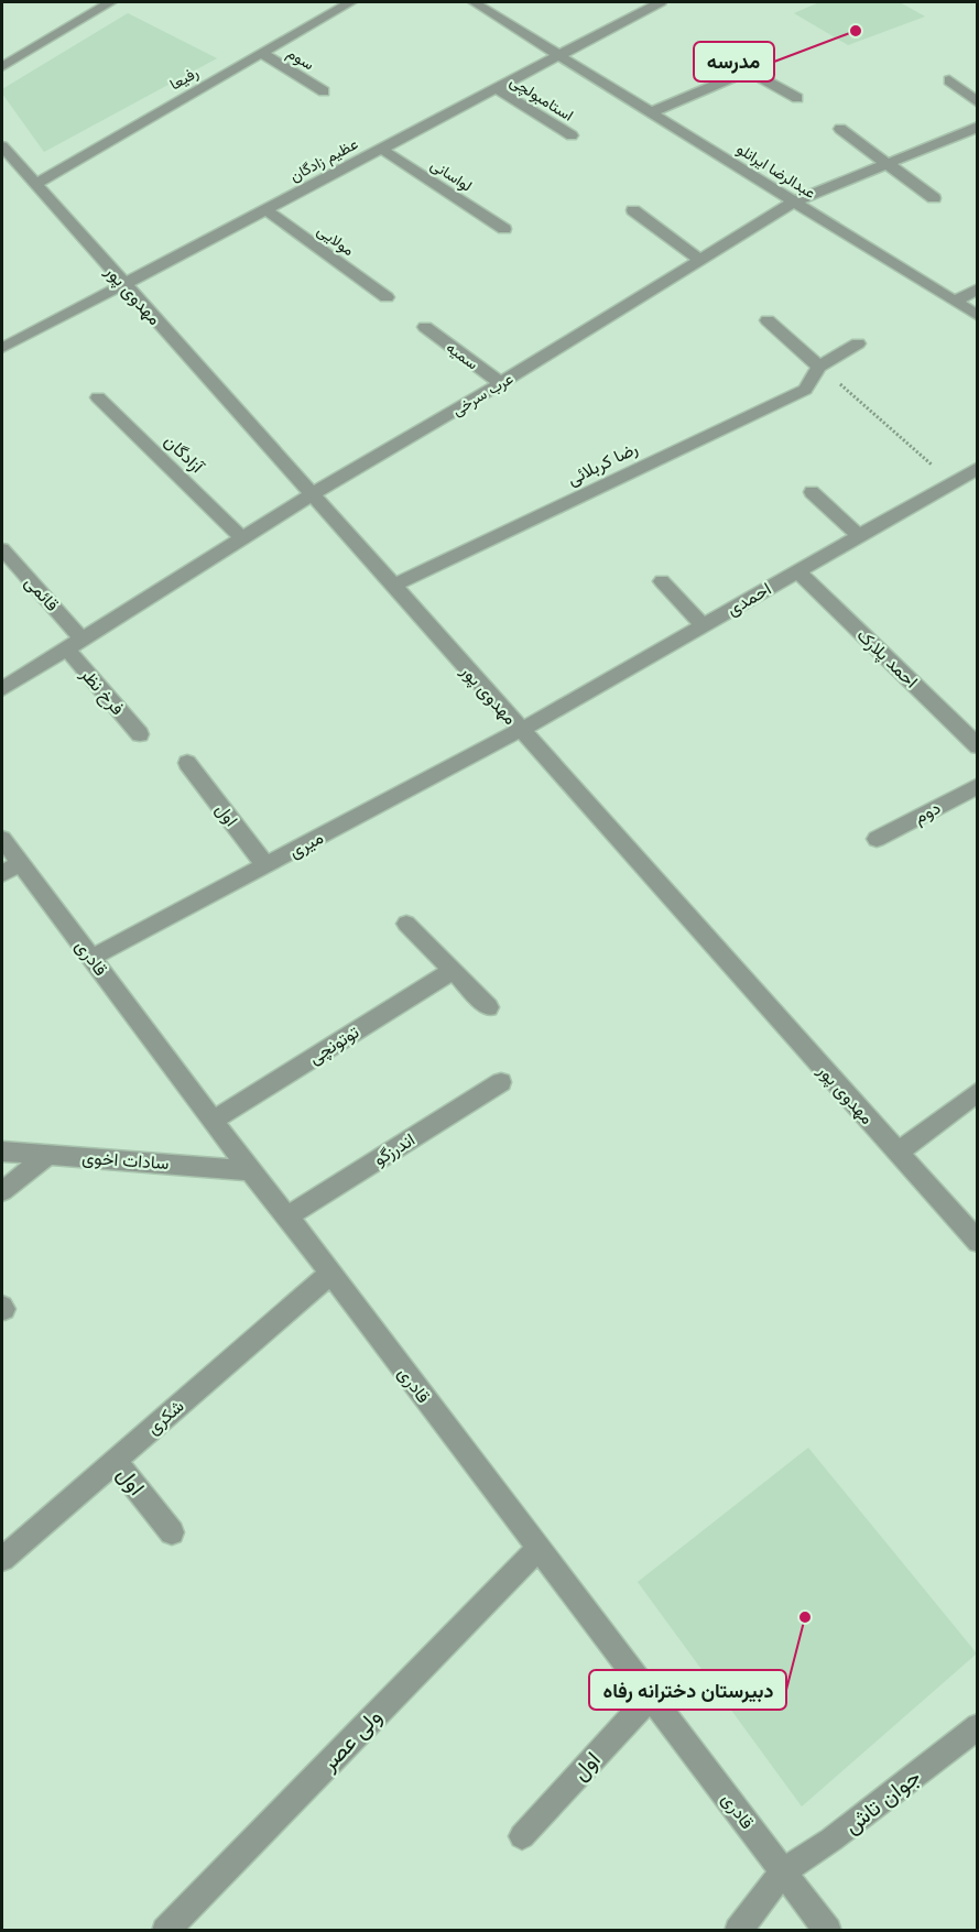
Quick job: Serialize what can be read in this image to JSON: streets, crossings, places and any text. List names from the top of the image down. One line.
{"streets":{"street":["سوم","رفیعا","استامبولچی","عظیم زادگان","عبدالرضا ایرانلو","لواسانی","مولایی","مهدوی پور","سمیه","عرب سرخی","آزادگان","رضا کربلائی","قائمی","احمدی","احمد پلارک","فرخ نظر","دوم","اول","میری","قادرى","توتونچی","اندرزگو","سادات اخوی","شکری","ولی عصر","جوان تاش"]},"crossings":[["سوم","رفیعا"],["رفیعا","مهدوی پور"],["استامبولچی","عظیم زادگان"],["عظیم زادگان","عبدالرضا ایرانلو"],["عظیم زادگان","لواسانی"],["عظیم زادگان","مولایی"],["عظیم زادگان","مهدوی پور"],["عبدالرضا ایرانلو","عرب سرخی"],["مهدوی پور","عرب سرخی"],["مهدوی پور","رضا کربلائی"],["مهدوی پور","احمدی"],["مهدوی پور","میری"],["سمیه","عرب سرخی"],["عرب سرخی","آزادگان"],["عرب سرخی","قائمی"],["عرب سرخی","فرخ نظر"],["قائمی","فرخ نظر"],["احمدی","احمد پلارک"],["احمدی","میری"],["اول","میری"],["اول","قادرى"],["اول","شکری"],["میری","قادرى"],["قادرى","توتونچی"],["قادرى","اندرزگو"],["قادرى","سادات اخوی"],["قادرى","شکری"],["قادرى","ولی عصر"],["قادرى","جوان تاش"]],"places":["مدرسه","دبیرستان دخترانه رفاه"]}
